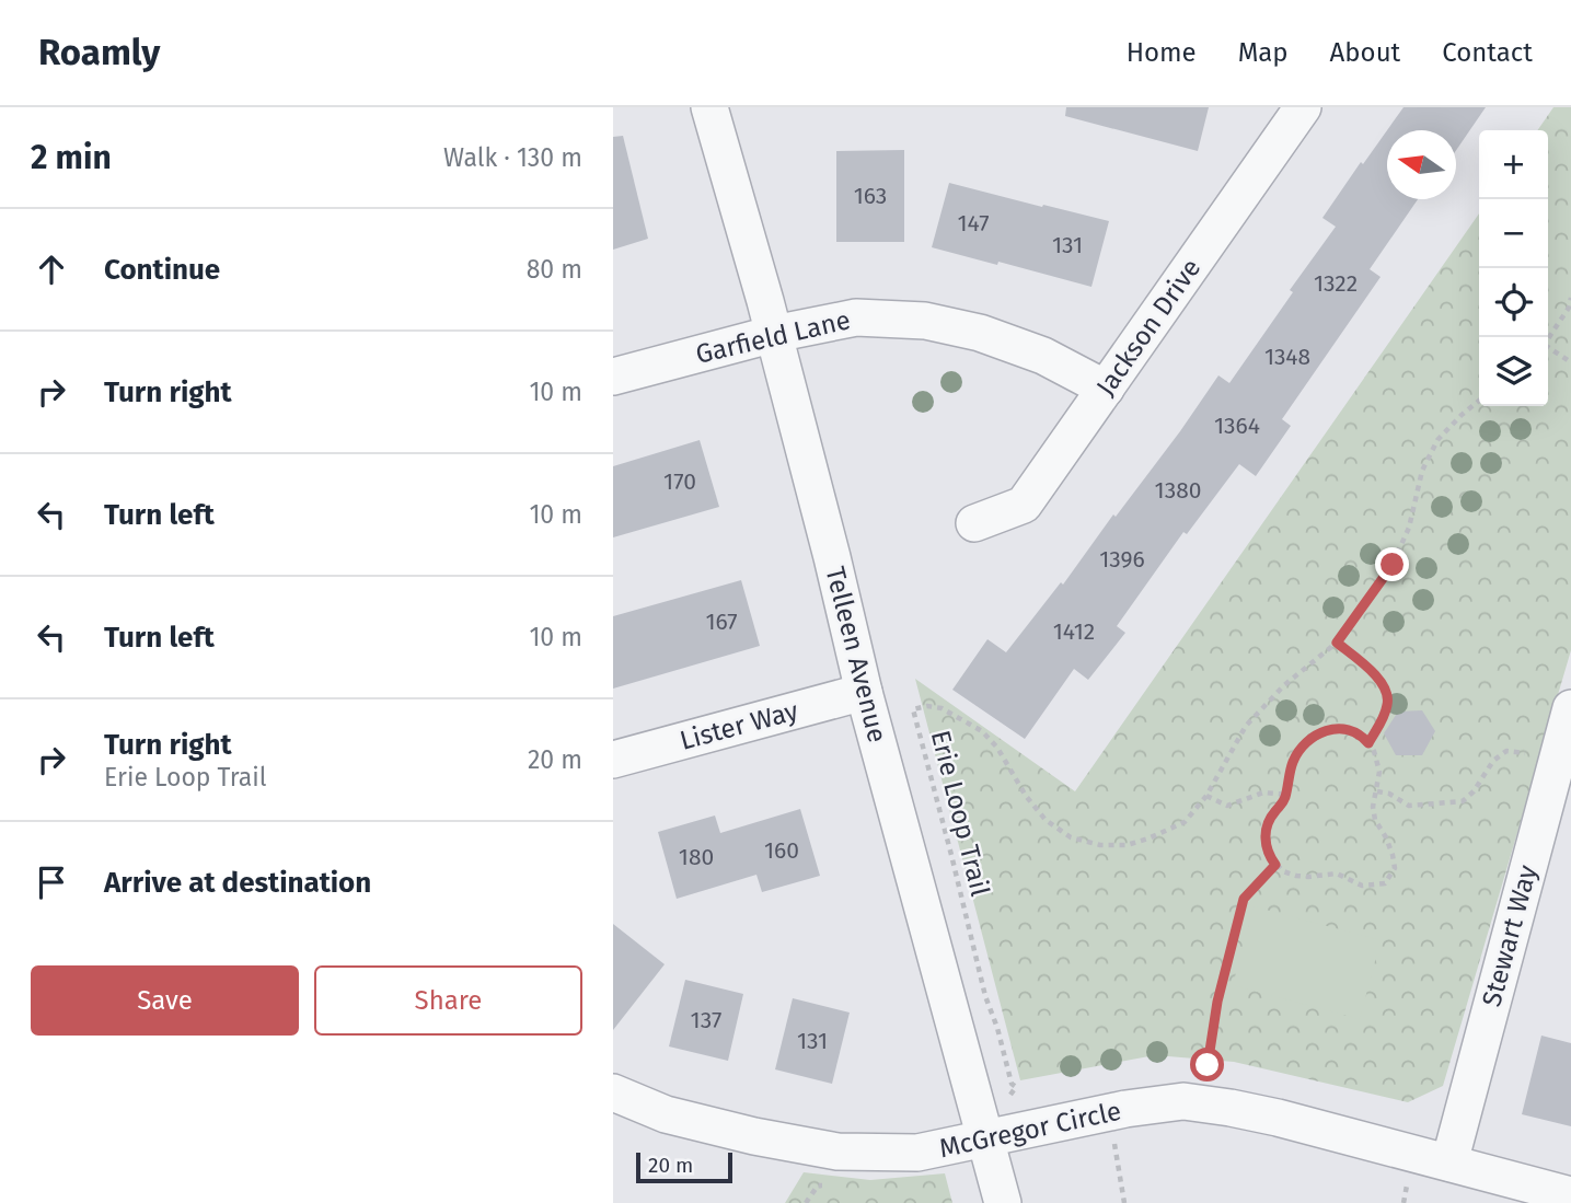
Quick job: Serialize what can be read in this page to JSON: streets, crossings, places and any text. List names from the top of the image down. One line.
{"streets":{"street":["Jackson Drive","Garfield Lane","Telleen Avenue","Lister Way","Stewart Way","McGregor Circle"],"path":["Erie Loop Trail"]},"crossings":[["Jackson Drive","Garfield Lane"],["Garfield Lane","Telleen Avenue"],["Telleen Avenue","Lister Way"],["Telleen Avenue","McGregor Circle"],["Stewart Way","McGregor Circle"]],"house_numbers":["163","147","131","1322","1348","1364","170","1380","1396","167","1412","160","180","137","131"],"scale_bar":"20 m","north":"left","page":{"header":"Roamly","nav":["Home","Map","About","Contact"],"heading":["2 min","Walk · 130 m"],"map_buttons":["+","−"],"list":[["Continue","80 m"],["Turn right","10 m"],["Turn left","10 m"],["Turn left","10 m"],["Turn right","Erie Loop Trail","20 m"],"Arrive at destination"],"buttons":["Save","Share"],"scale":"20 m"}}
